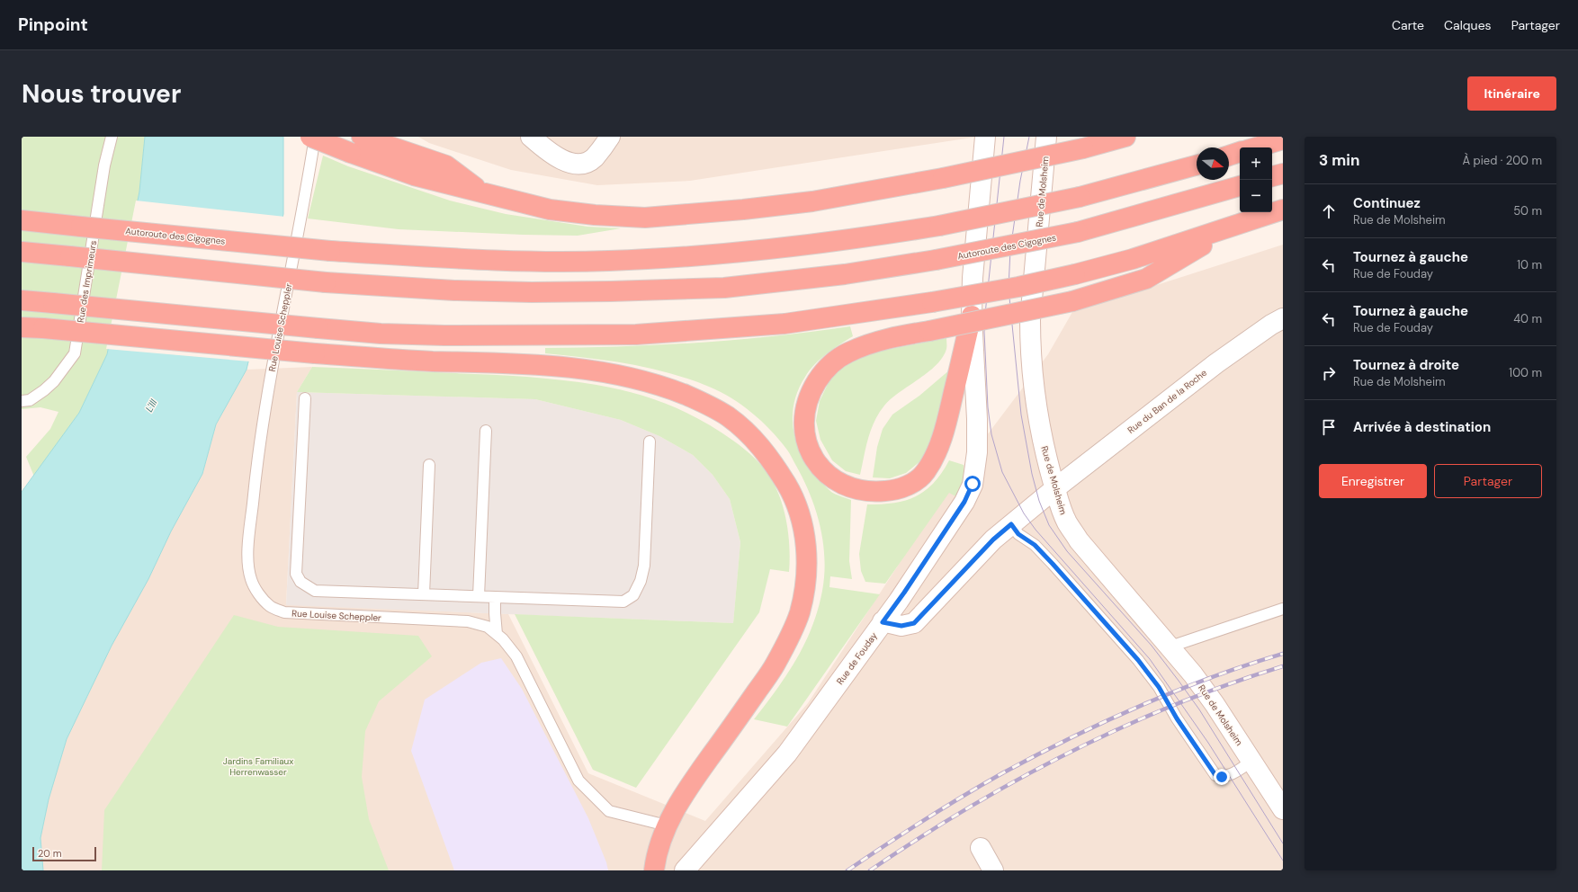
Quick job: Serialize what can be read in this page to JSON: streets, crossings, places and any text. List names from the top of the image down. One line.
{"streets":{"highway":["Autoroute des Cigognes"],"main road":["Rue de Molsheim","Rue du Ban de la Roche","Rue de Fouday"],"lane":["Rue des Imprimeurs","Rue Louise Scheppler"]},"crossings":[["Rue de Molsheim","Rue du Ban de la Roche"]],"water":["L'Ill"],"parks":["Jardins Familiaux Herrenwasser"],"scale_bar":"20 m","north":"right","page":{"header":"Pinpoint","nav":["Carte","Calques","Partager"],"buttons":["Itinéraire",["Enregistrer","Partager"]],"title":"Nous trouver","heading":["3 min","À pied · 200 m"],"map_buttons":["+","−"],"list":[["Continuez","Rue de Molsheim","50 m"],["Tournez à gauche","Rue de Fouday","10 m"],["Tournez à gauche","Rue de Fouday","40 m"],["Tournez à droite","Rue de Molsheim","100 m"],"Arrivée à destination"],"scale":"20 m"}}
